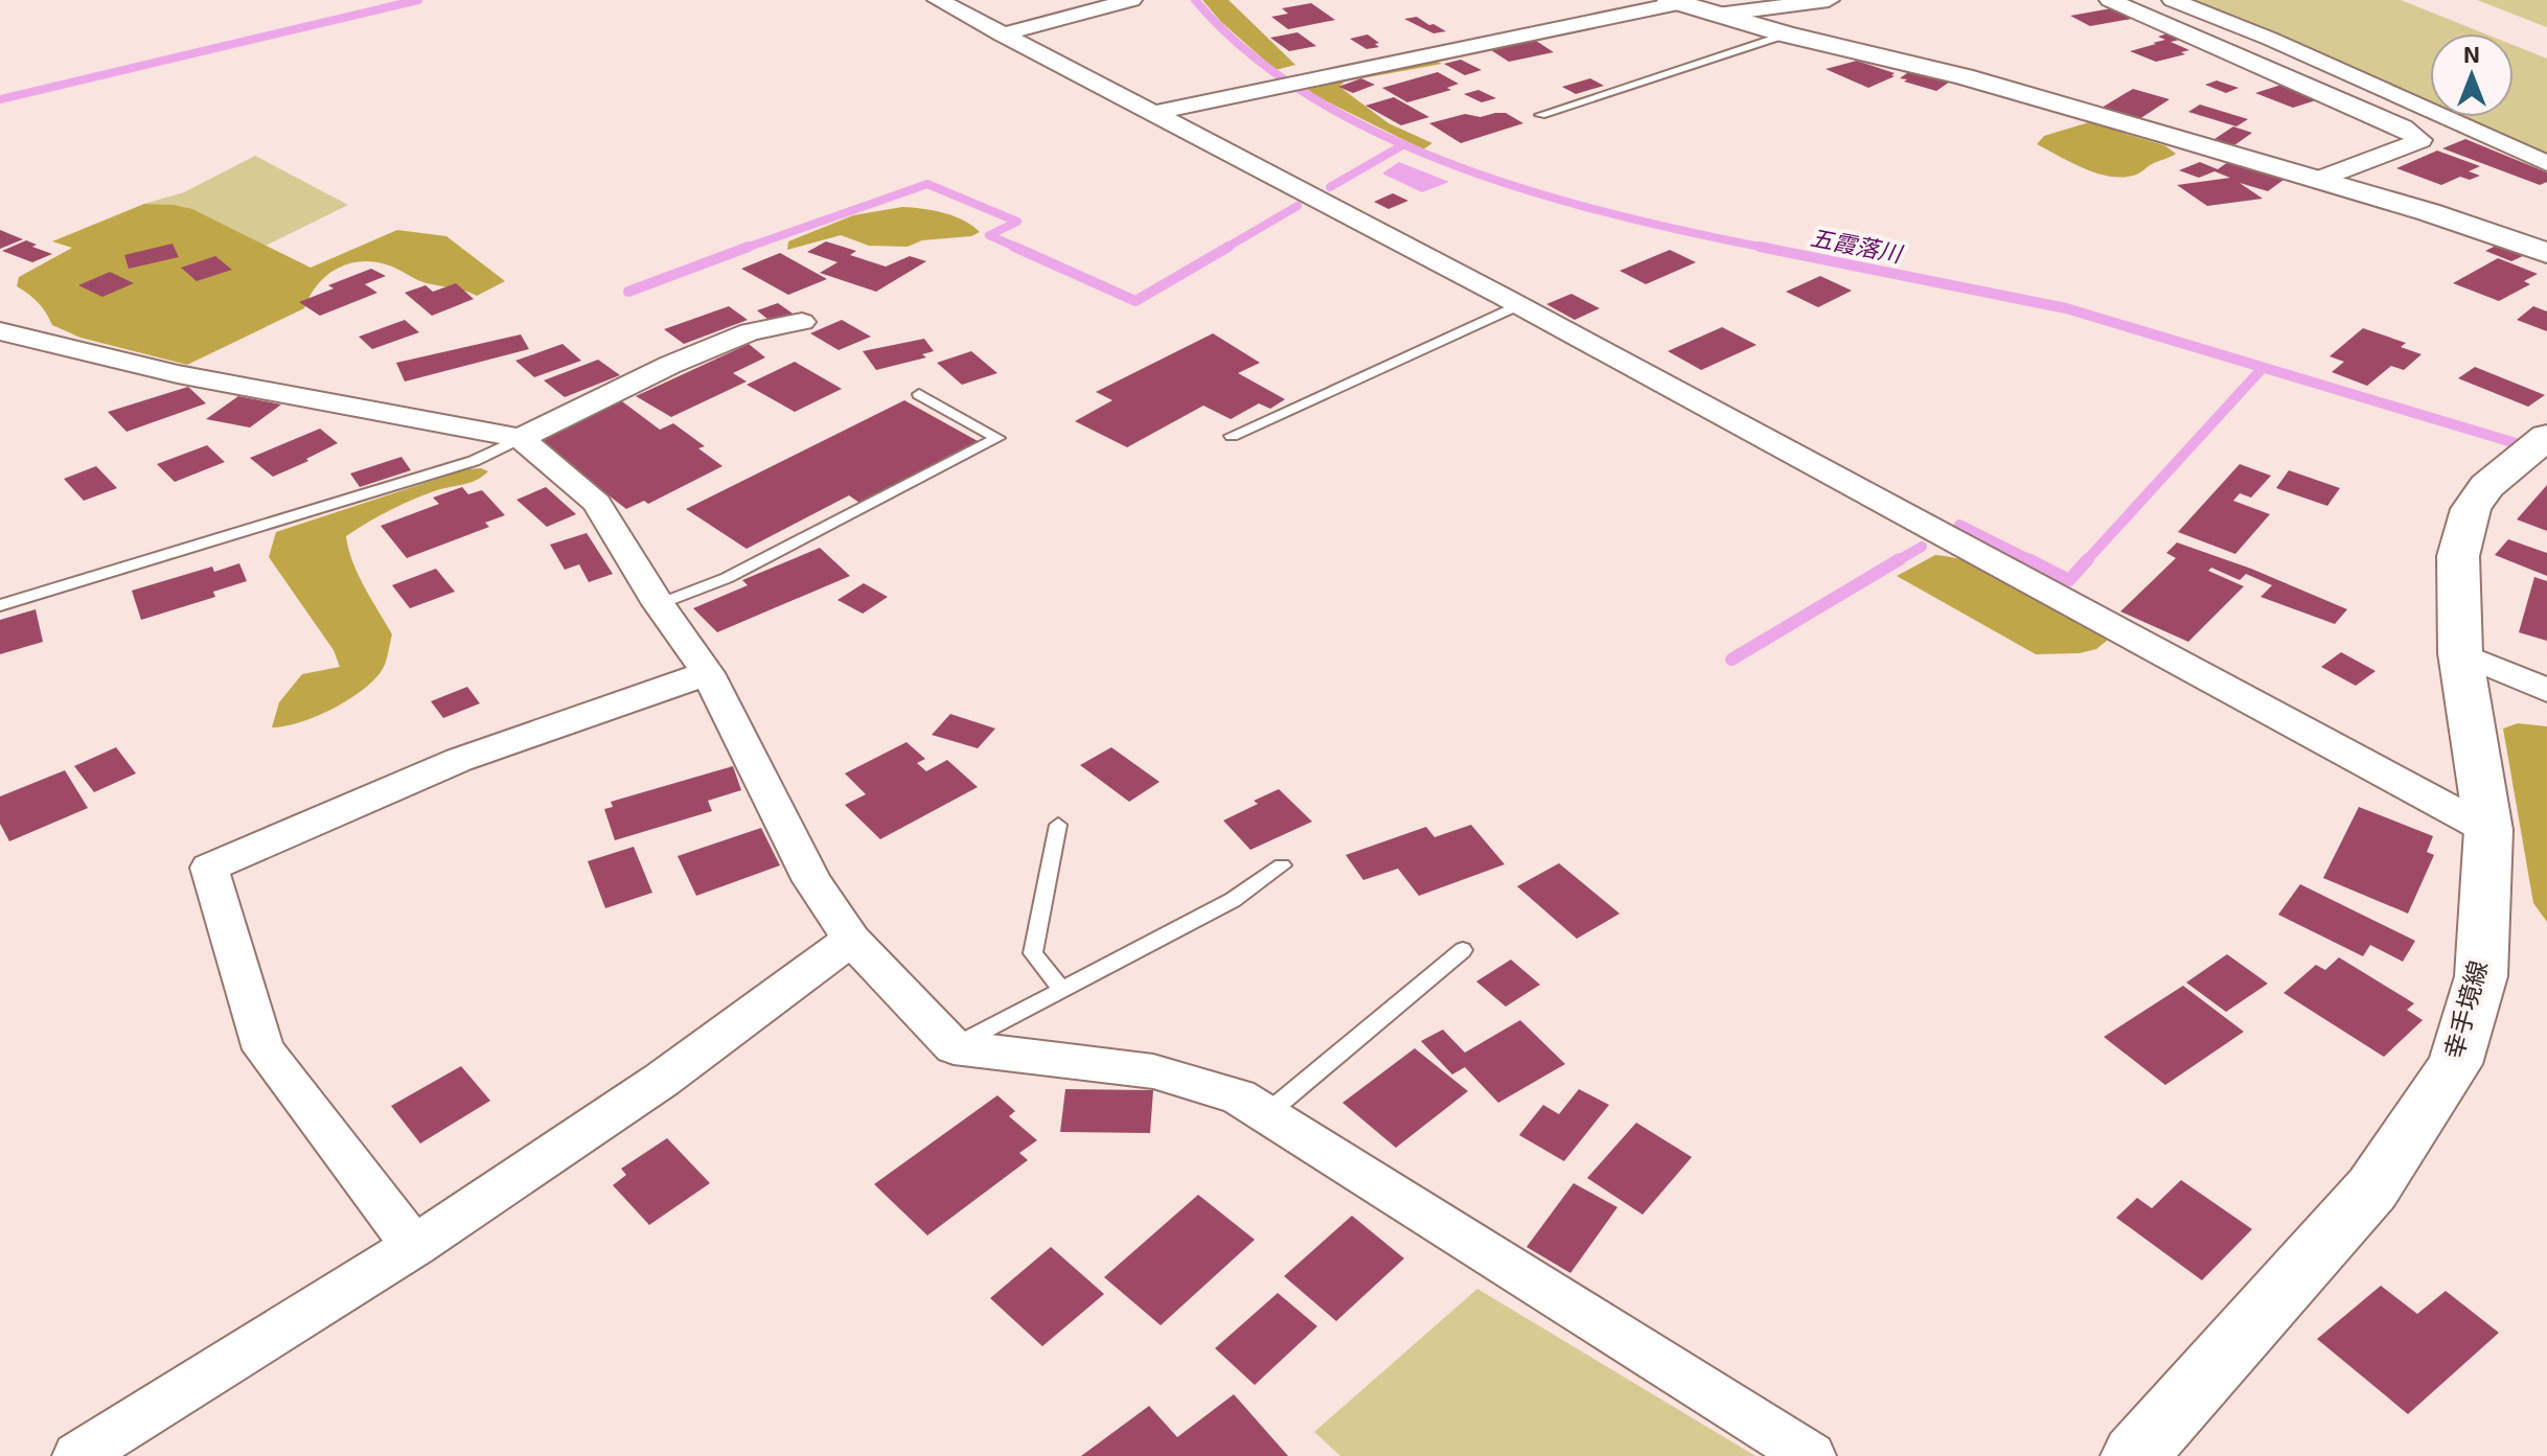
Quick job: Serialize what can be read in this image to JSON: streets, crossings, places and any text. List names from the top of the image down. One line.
{"streets":{"main road":["幸手境線"]},"water":["五霞落川"],"north":"top"}
